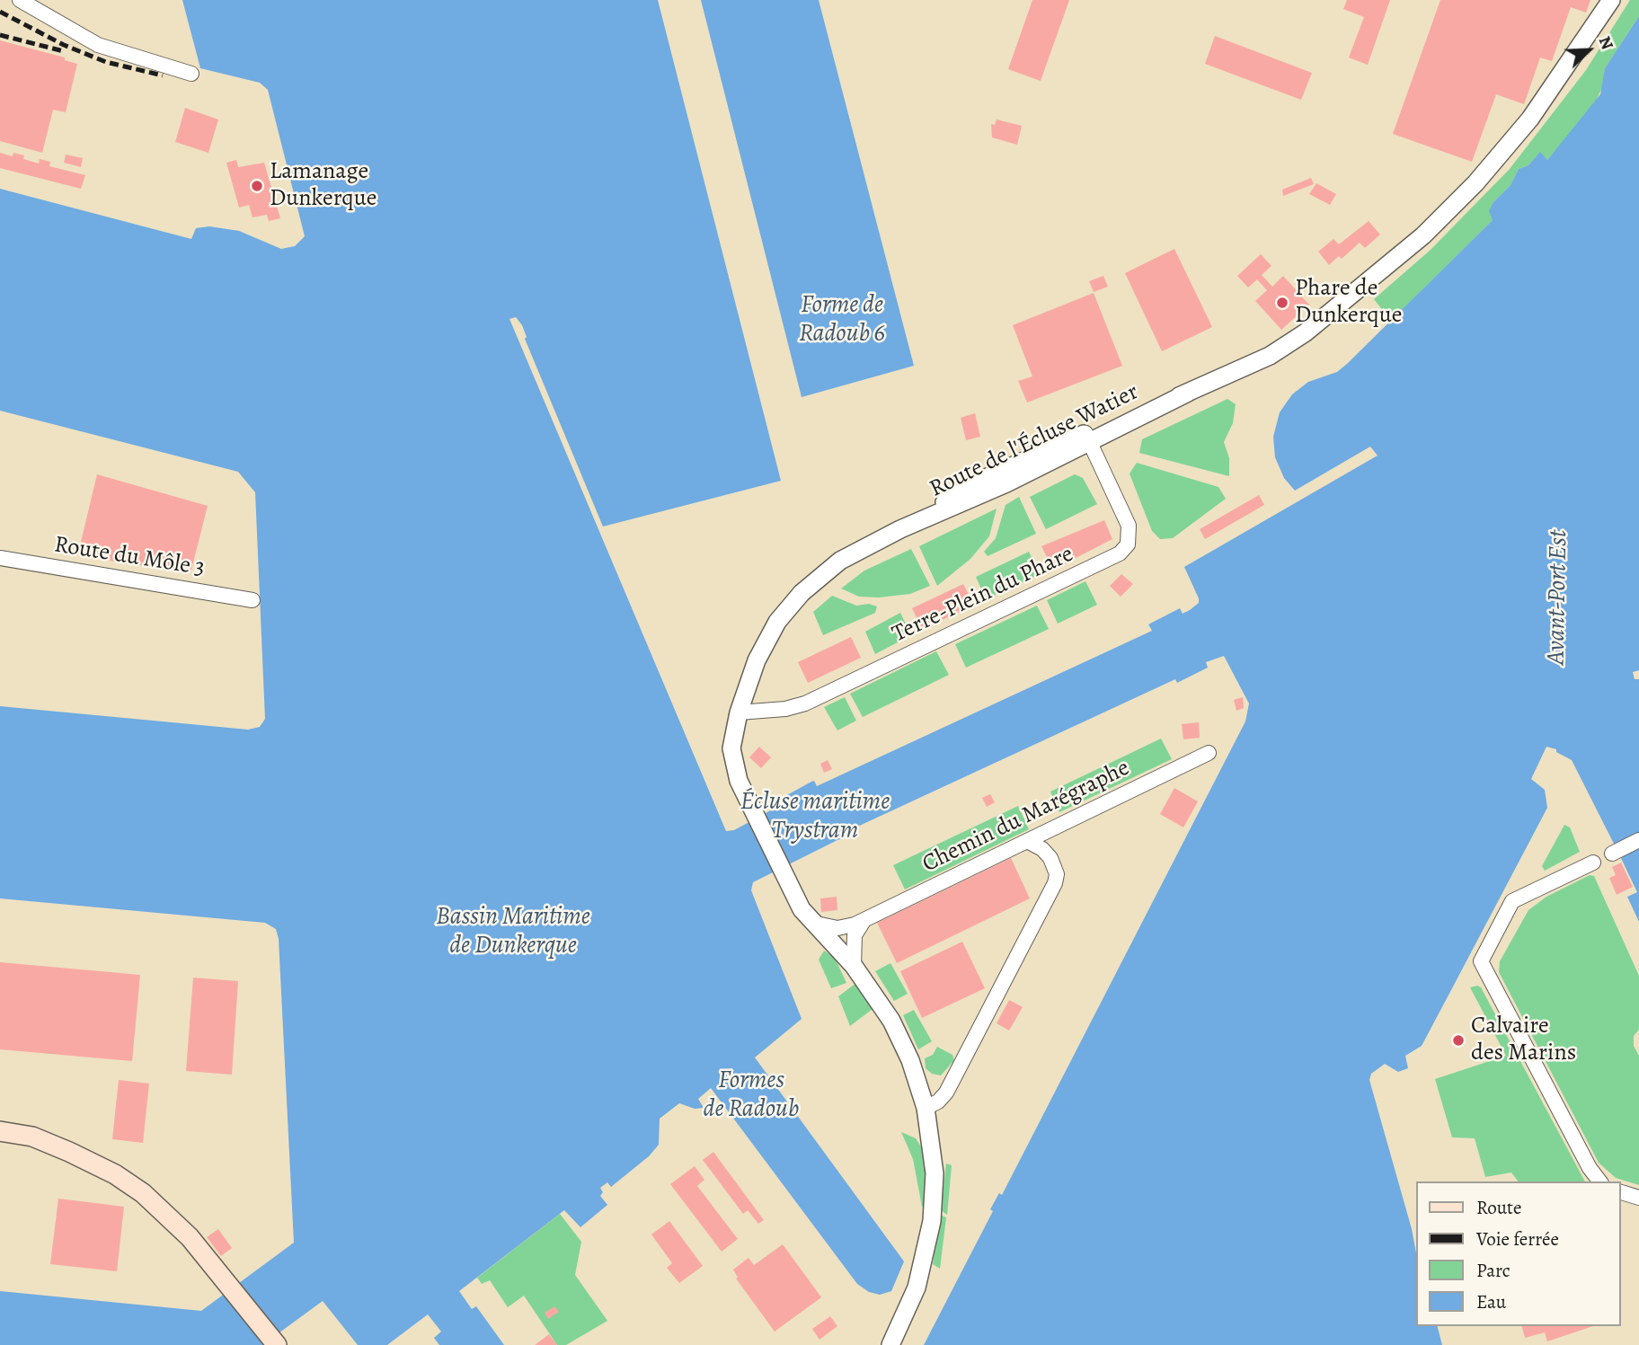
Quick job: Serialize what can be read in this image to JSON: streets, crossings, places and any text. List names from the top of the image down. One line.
{"streets":{"street":["Route de l'Écluse Watier","Route du Môle 3","Terre-Plein du Phare","Chemin du Marégraphe"]},"crossings":[["Route de l'Écluse Watier","Terre-Plein du Phare"],["Route de l'Écluse Watier","Chemin du Marégraphe"]],"water":["Forme de Radoub 6","Avant-Port Est","Écluse maritime Trystram","Bassin Maritime de Dunkerque","Formes de Radoub"],"places":["Lamanage Dunkerque","Phare de Dunkerque","Calvaire des Marins"],"legend":["Route","Voie ferrée","Parc","Eau"],"north":"top right"}
